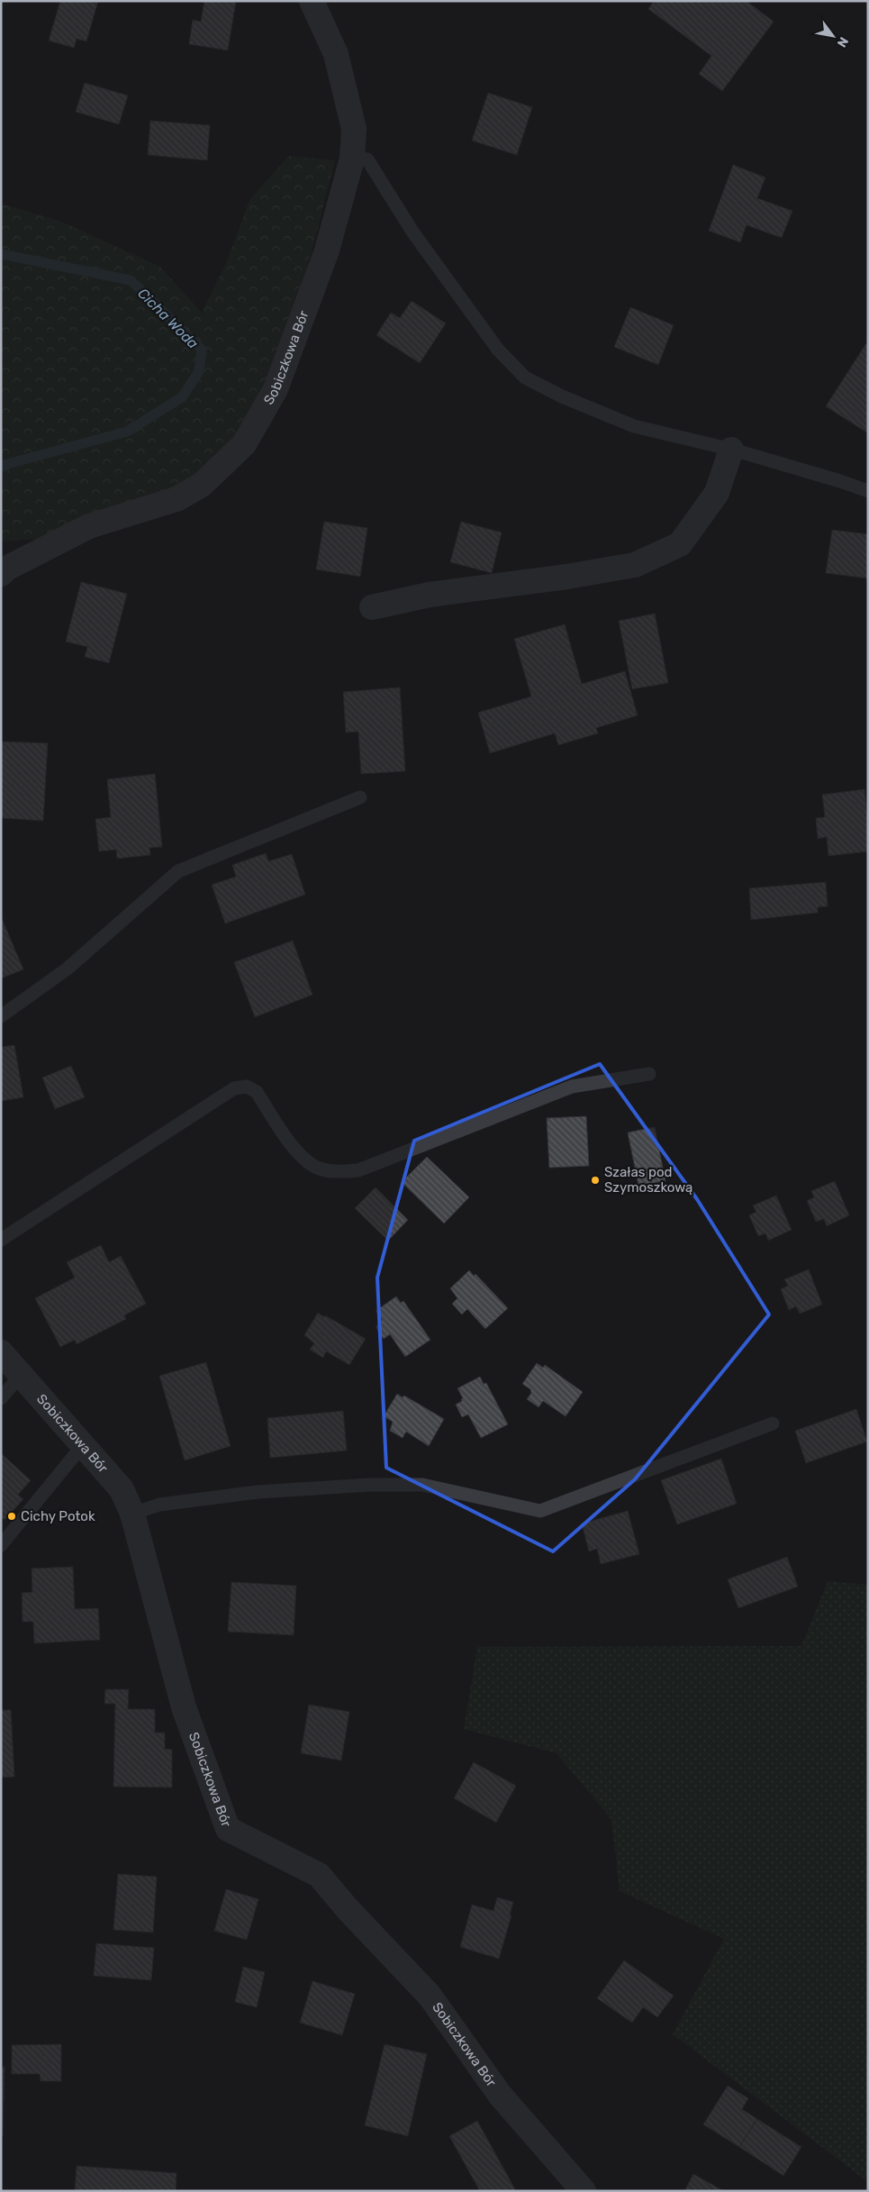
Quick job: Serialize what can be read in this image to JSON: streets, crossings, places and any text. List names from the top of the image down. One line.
{"streets":{"street":["Sobiczkowa Bór"]},"water":["Cicha Woda"],"places":["Szałas pod Szymoszkową","Cichy Potok"],"north":"bottom right"}
